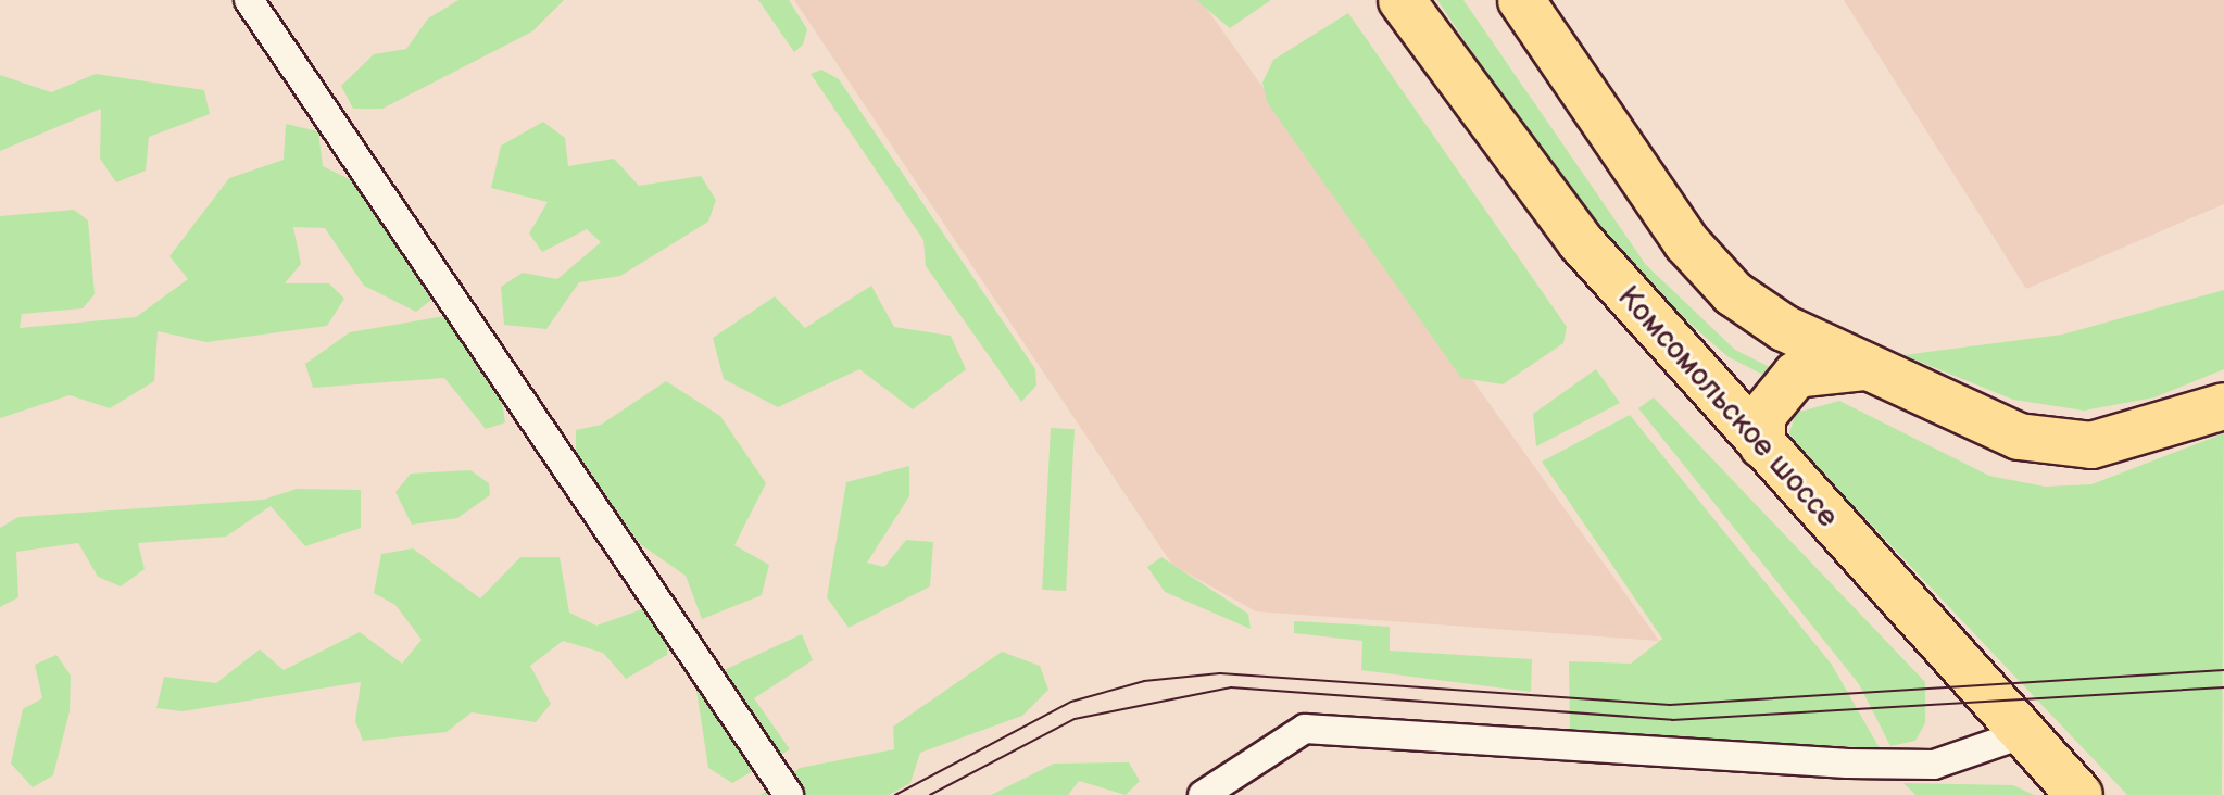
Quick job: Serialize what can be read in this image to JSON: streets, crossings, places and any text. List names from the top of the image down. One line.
{"streets":{"main road":["Комсомольское шоссе"]}}
